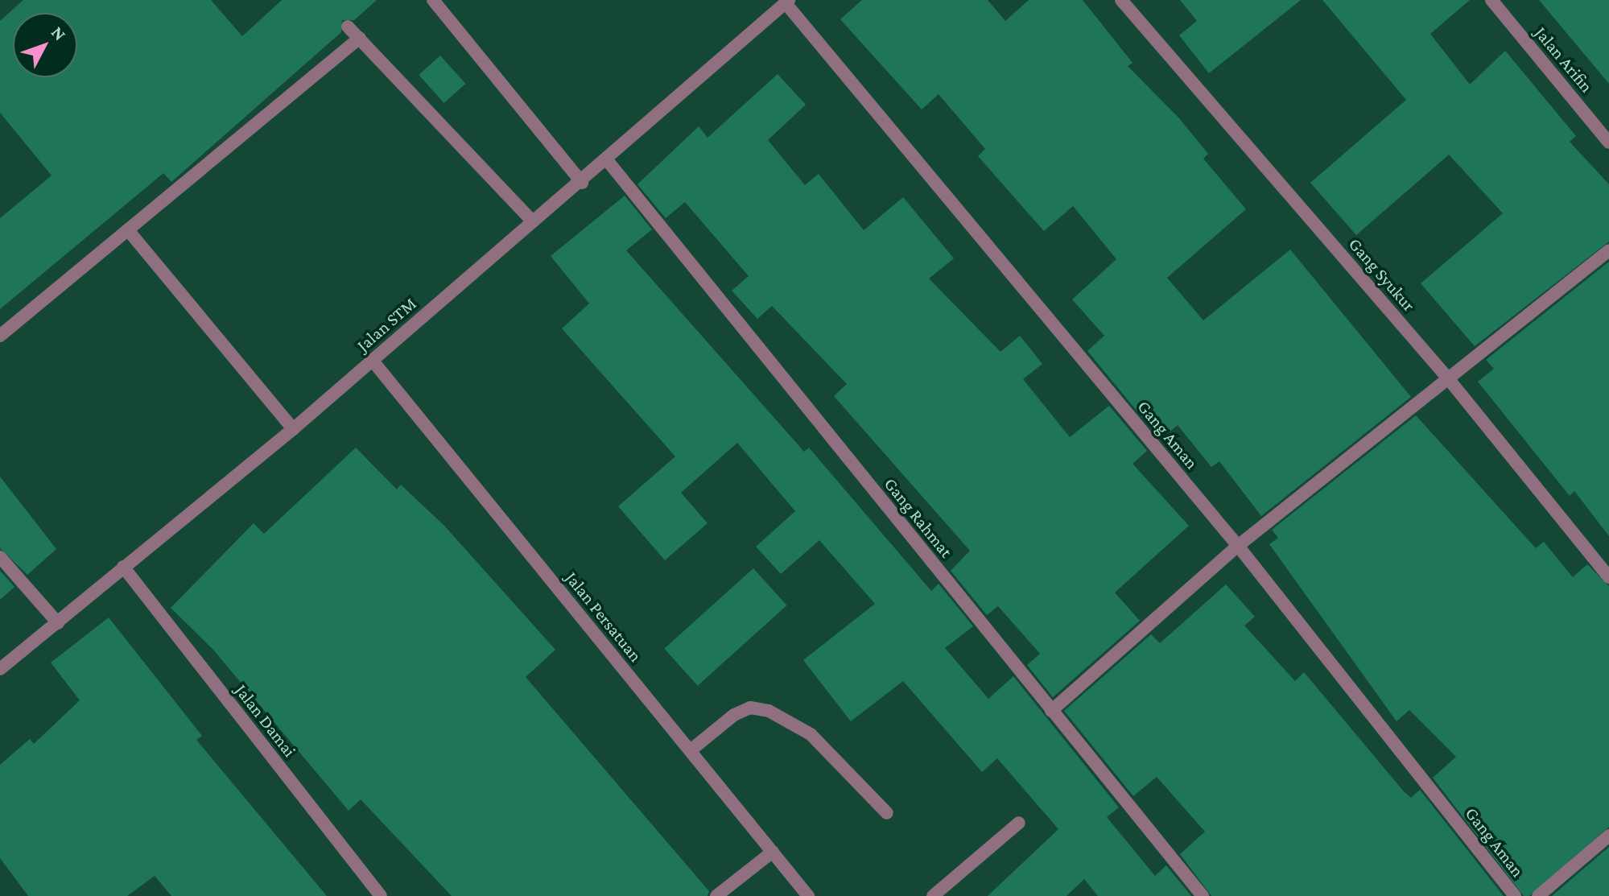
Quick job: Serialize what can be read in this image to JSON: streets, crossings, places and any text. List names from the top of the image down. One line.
{"streets":{"street":["Jalan Arifin","Gang Syukur","Jalan STM","Gang Aman","Gang Rahmat","Jalan Persatuan","Jalan Damai"]},"crossings":[["Jalan STM","Gang Aman"],["Jalan STM","Gang Rahmat"],["Jalan STM","Jalan Persatuan"],["Jalan STM","Jalan Damai"]],"north":"top right"}
